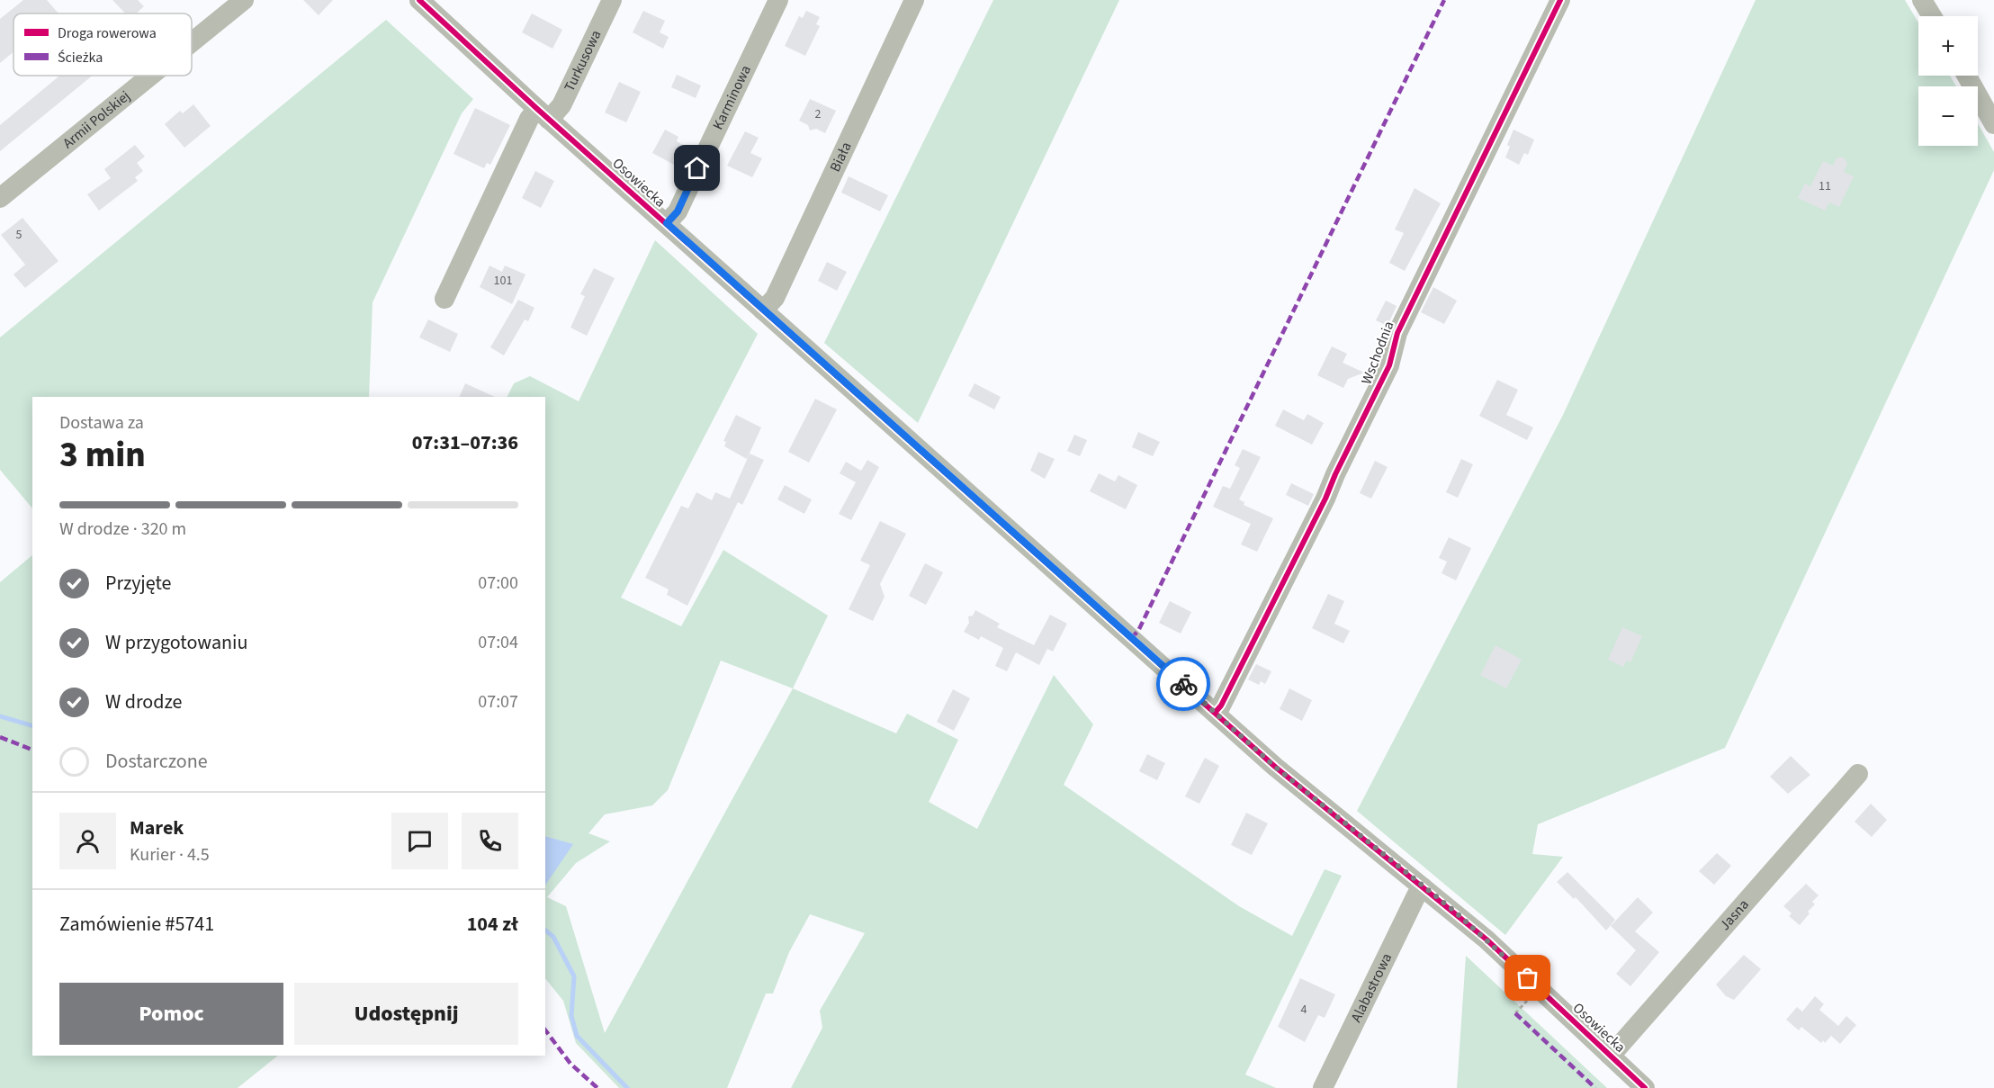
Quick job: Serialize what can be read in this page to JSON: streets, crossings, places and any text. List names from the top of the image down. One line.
{"streets":{"street":["Turkusowa","Karminowa","Armii Polskiej","Biała","Osowiecka","Wschodnia","Jasna","Alabastrowa"]},"crossings":[["Turkusowa","Osowiecka"],["Karminowa","Osowiecka"],["Biała","Osowiecka"],["Osowiecka","Wschodnia"],["Osowiecka","Jasna"],["Osowiecka","Alabastrowa"]],"house_numbers":["2","11","5","101","4"],"legend":["Droga rowerowa","Ścieżka"],"page":{"map_buttons":["+","−"],"heading":["3 min","Dostawa za","07:31–07:36"],"panel":["Marek","Kurier · 4.5","Zamówienie #5741","104 zł"],"bar":"W drodze · 320 m","list":[["Przyjęte","07:00"],["W przygotowaniu","07:04"],["W drodze","07:07"],"Dostarczone"],"buttons":["Pomoc","Udostępnij"]}}
